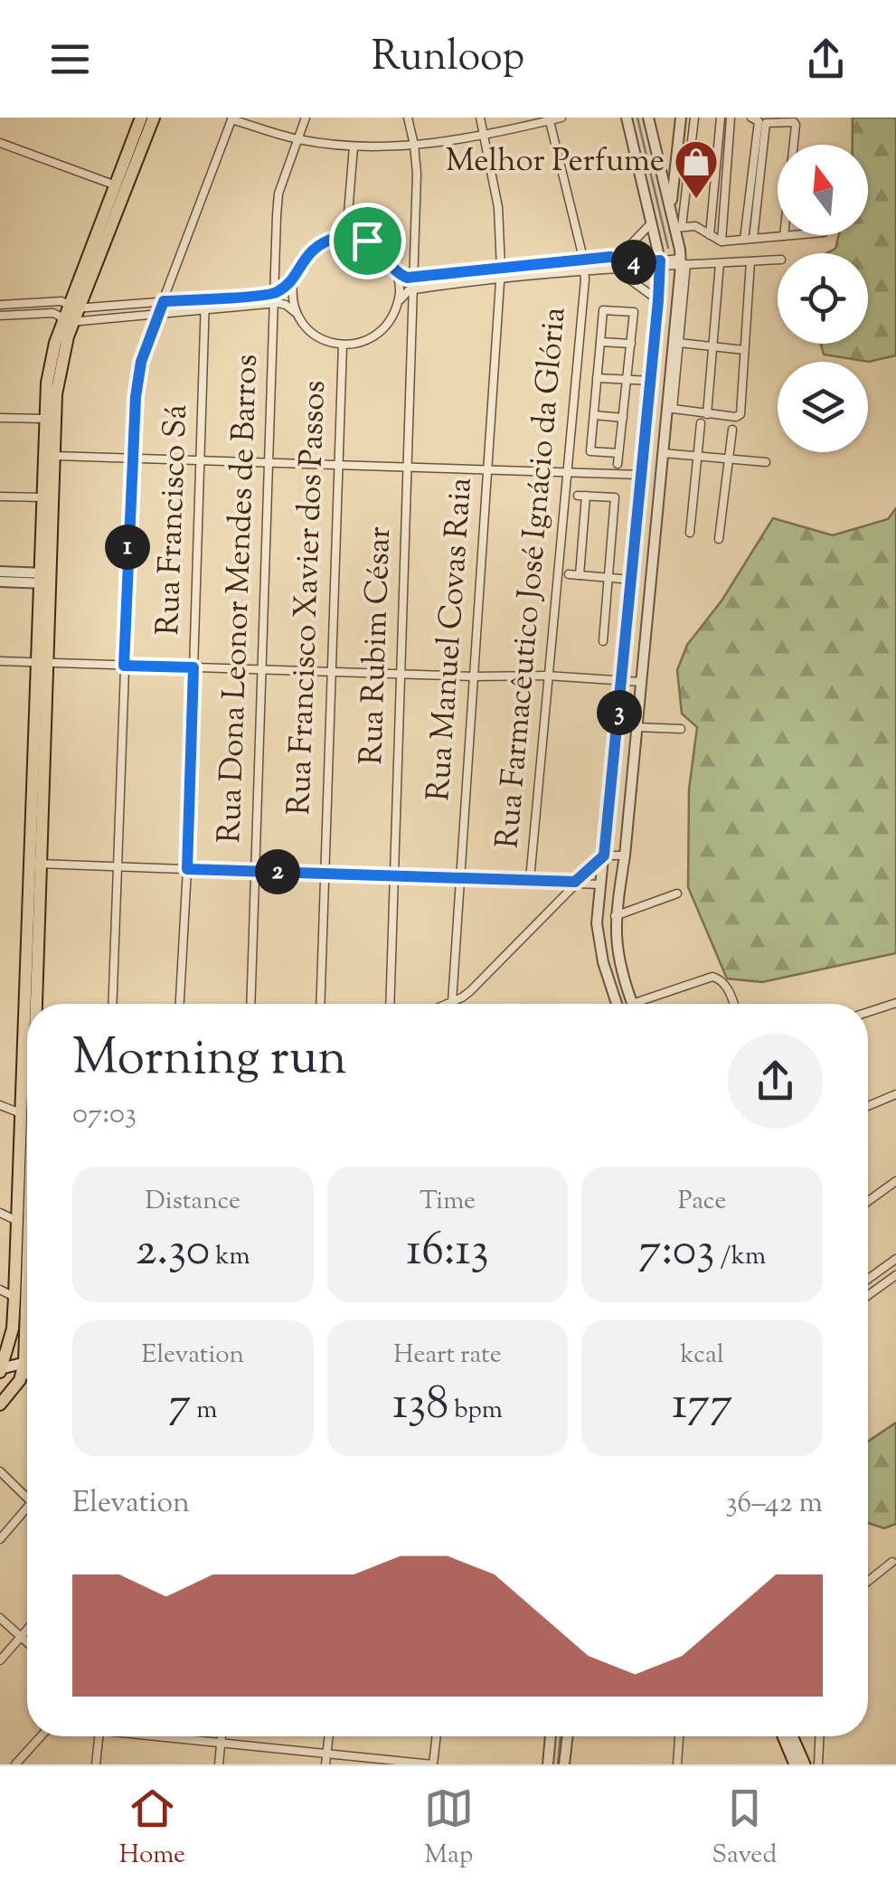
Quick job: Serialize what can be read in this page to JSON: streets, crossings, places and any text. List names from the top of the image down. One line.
{"streets":{"street":["Rua Francisco Sá","Rua Farmacêutico José Ignácio da Glória","Rua Francisco Xavier dos Passos","Rua Dona Leonor Mendes de Barros","Rua Manuel Covas Raia","Rua Rubim César"]},"places":{"shop":["Melhor Perfume"]},"north":"top","page":{"header":"Runloop","pins":["4","1","3","2"],"heading":["Morning run","07:03"],"stats":[["Distance","2.30 km"],["Time","16:13"],["Pace","7:03 /km"],["Elevation","7 m"],["Heart rate","138 bpm"],["kcal","177"]],"chart":["Elevation","36–42 m"],"tabs":["Home","Map","Saved"]}}
